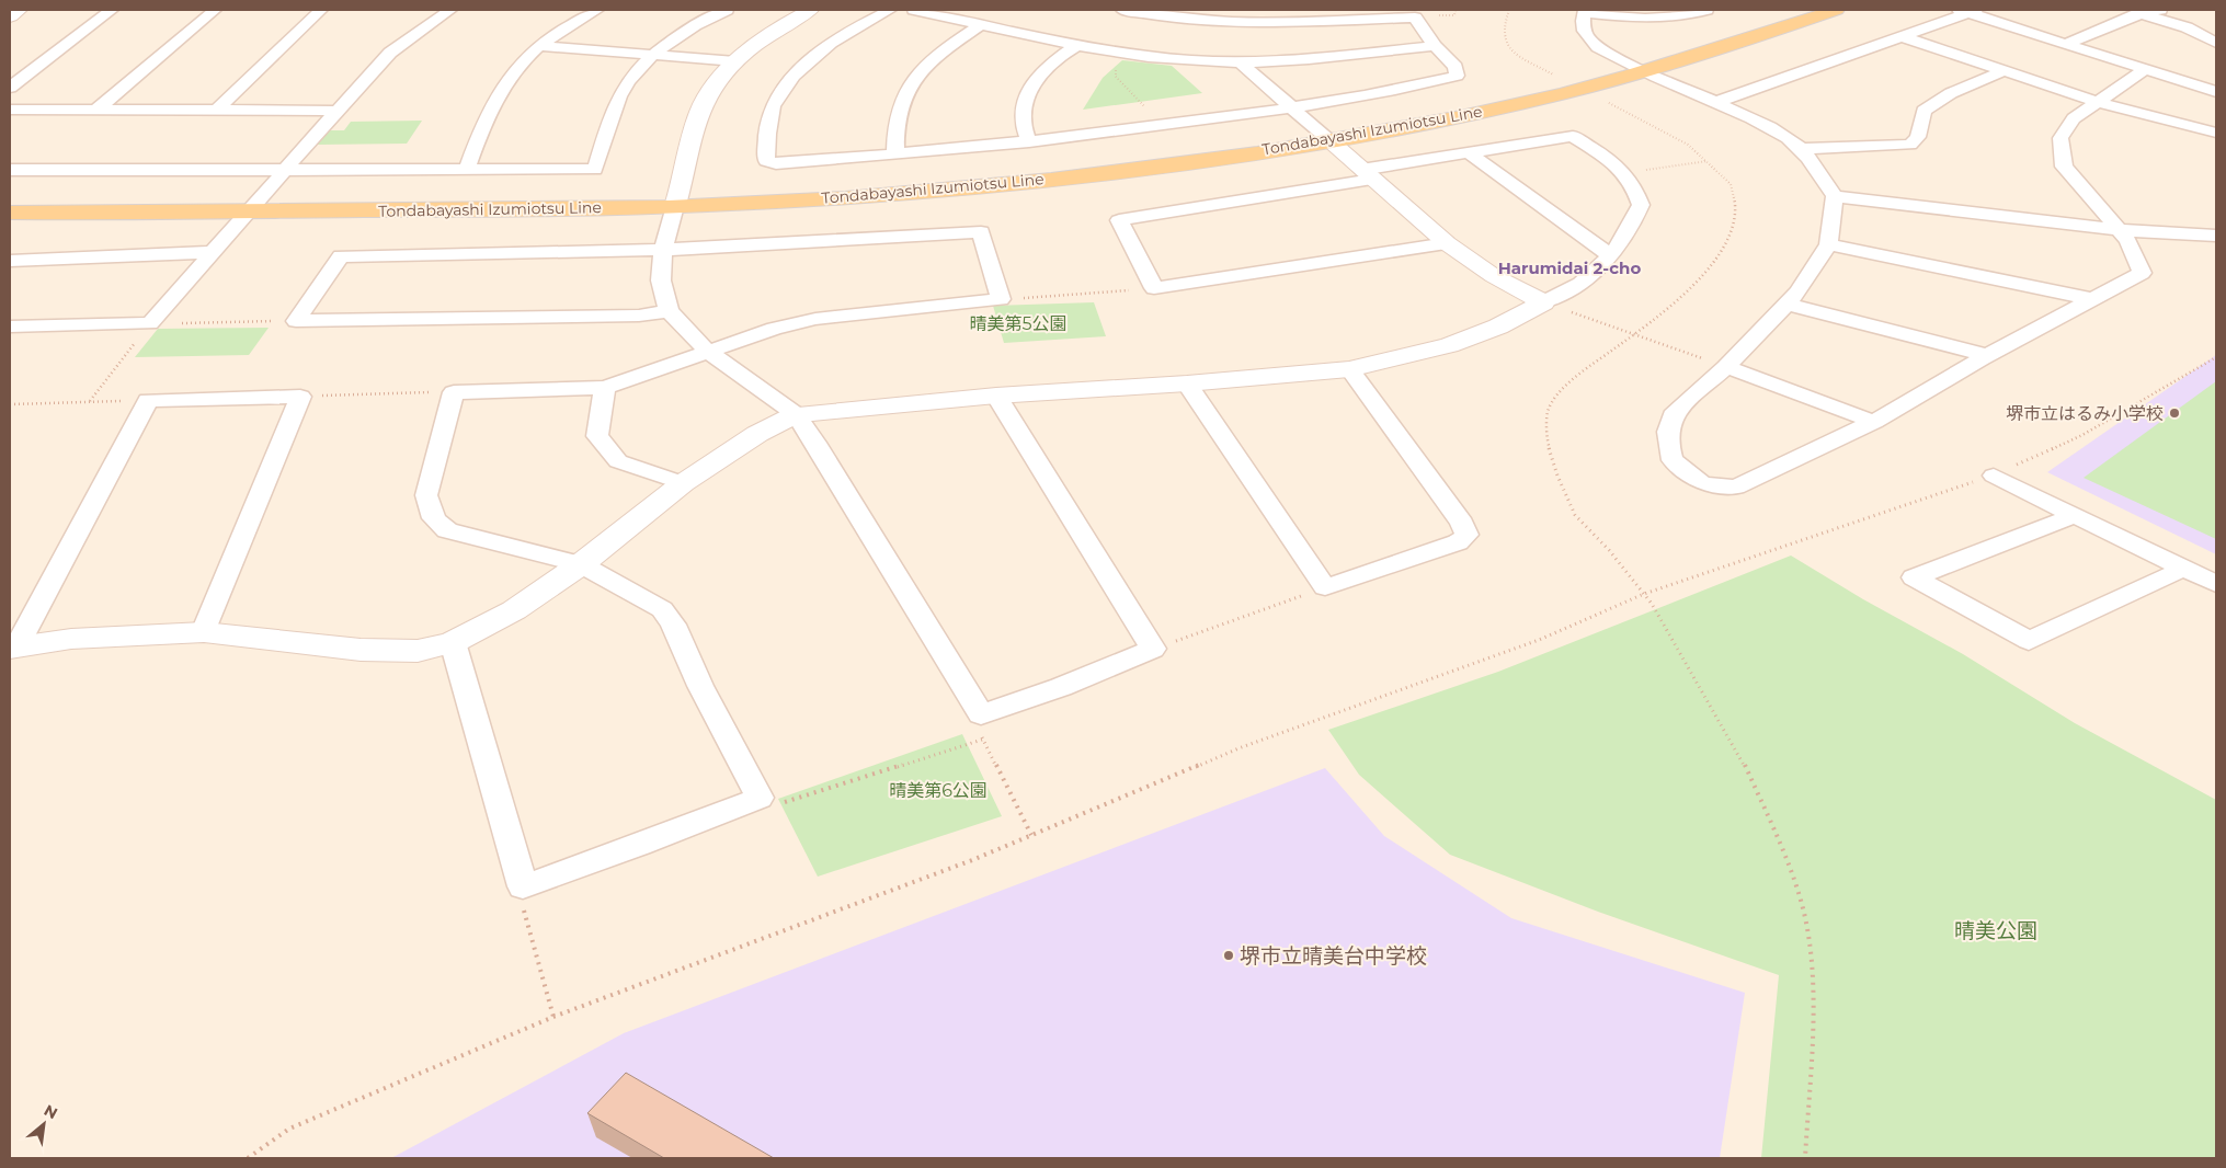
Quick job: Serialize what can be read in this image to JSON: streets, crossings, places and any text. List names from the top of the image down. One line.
{"streets":{"main road":["Tondabayashi Izumiotsu Line"]},"districts":["Harumidai 2-cho"],"parks":["晴美第5公園","晴美第6公園","晴美公園"],"places":["堺市立はるみ小学校","堺市立晴美台中学校"],"north":"top right"}
